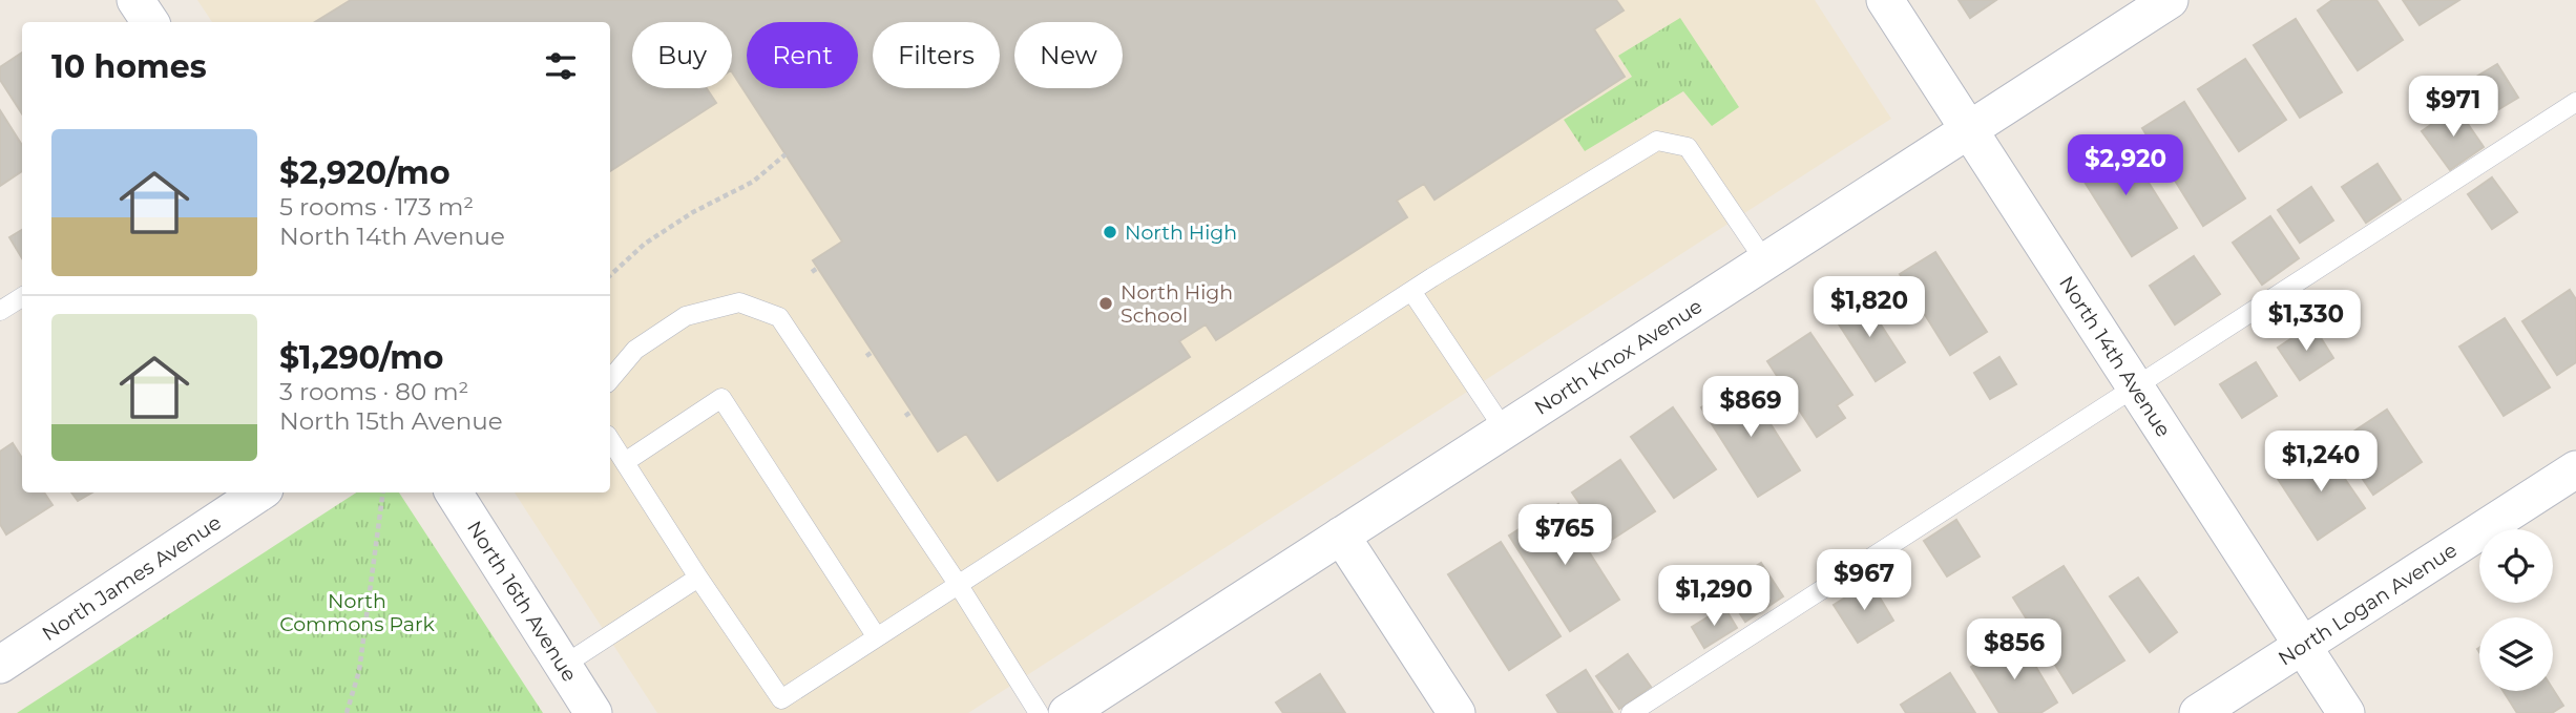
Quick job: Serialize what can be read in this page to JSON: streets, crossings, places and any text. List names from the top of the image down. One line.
{"streets":{"street":["North 14th Avenue","North Knox Avenue","North James Avenue","North 16th Avenue","North Logan Avenue"]},"crossings":[["North 14th Avenue","North Knox Avenue"],["North 14th Avenue","North Logan Avenue"]],"parks":["North Commons Park"],"places":["North High","North High School"],"page":{"chip":["Buy","Rent","Filters","New"],"heading":"10 homes","price":["$971","$2,920","$1,820","$1,330","$869","$1,240","$765","$967","$1,290","$856"],"list":[{"name":"$2,920/mo","note":"5 rooms · 173 m² · North 14th Avenue"},{"name":"$1,290/mo","note":"3 rooms · 80 m² · North 15th Avenue"}]}}
